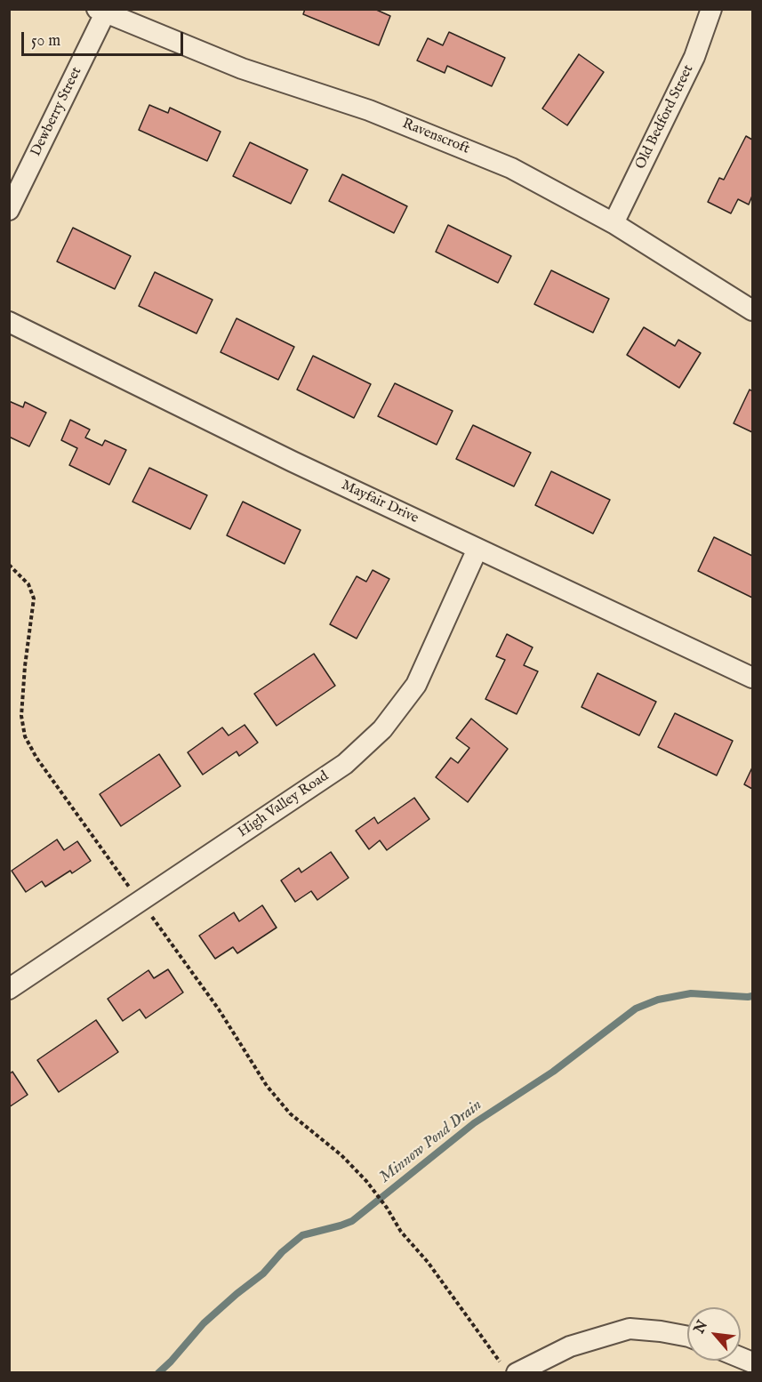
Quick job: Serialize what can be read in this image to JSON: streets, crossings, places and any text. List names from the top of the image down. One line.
{"streets":{"street":["Dewberry Street","Old Bedford Street","Ravenscroft","Mayfair Drive","High Valley Road"]},"crossings":[["Dewberry Street","Ravenscroft"],["Old Bedford Street","Ravenscroft"],["Mayfair Drive","High Valley Road"]],"water":["Minnow Pond Drain"],"scale_bar":"50 m","north":"top left"}
